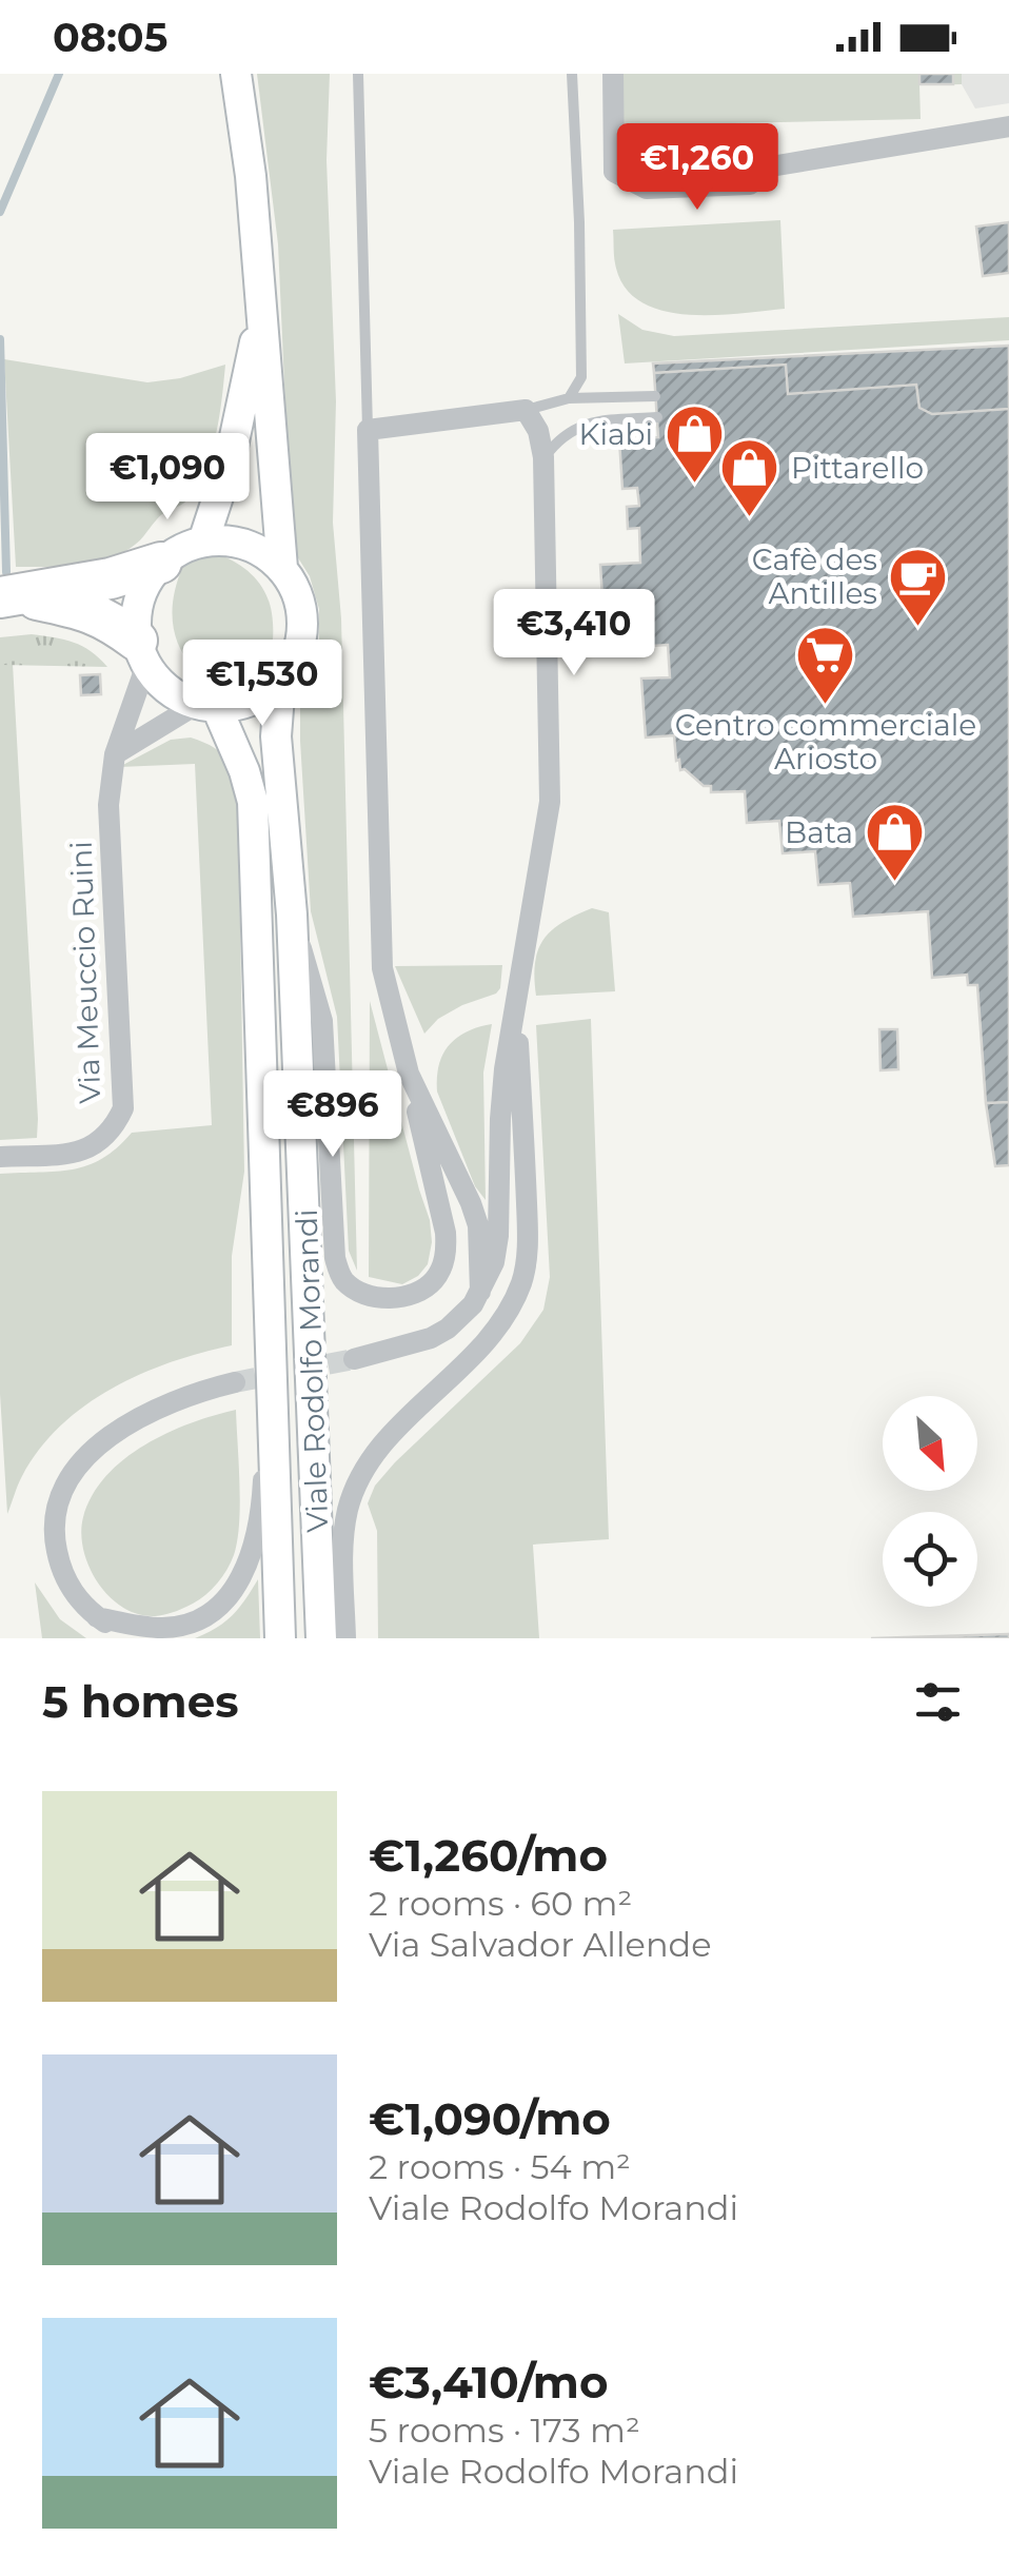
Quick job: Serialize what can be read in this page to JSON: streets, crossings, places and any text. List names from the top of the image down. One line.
{"streets":{"street":["Via Meuccio Ruini","Viale Rodolfo Morandi"]},"crossings":[["Via Meuccio Ruini","Viale Rodolfo Morandi"]],"places":{"shop":["Kiabi","Pittarello","Bata"],"cafe":["Cafè des Antilles"],"supermarket":["Centro commerciale Ariosto"]},"north":"bottom right","page":{"status":"08:05","price":["€1,260","€1,090","€3,410","€1,530","€896"],"heading":"5 homes","list":[{"name":"€1,260/mo","note":"2 rooms · 60 m² · Via Salvador Allende"},{"name":"€1,090/mo","note":"2 rooms · 54 m² · Viale Rodolfo Morandi"},{"name":"€3,410/mo","note":"5 rooms · 173 m² · Viale Rodolfo Morandi"}]}}
